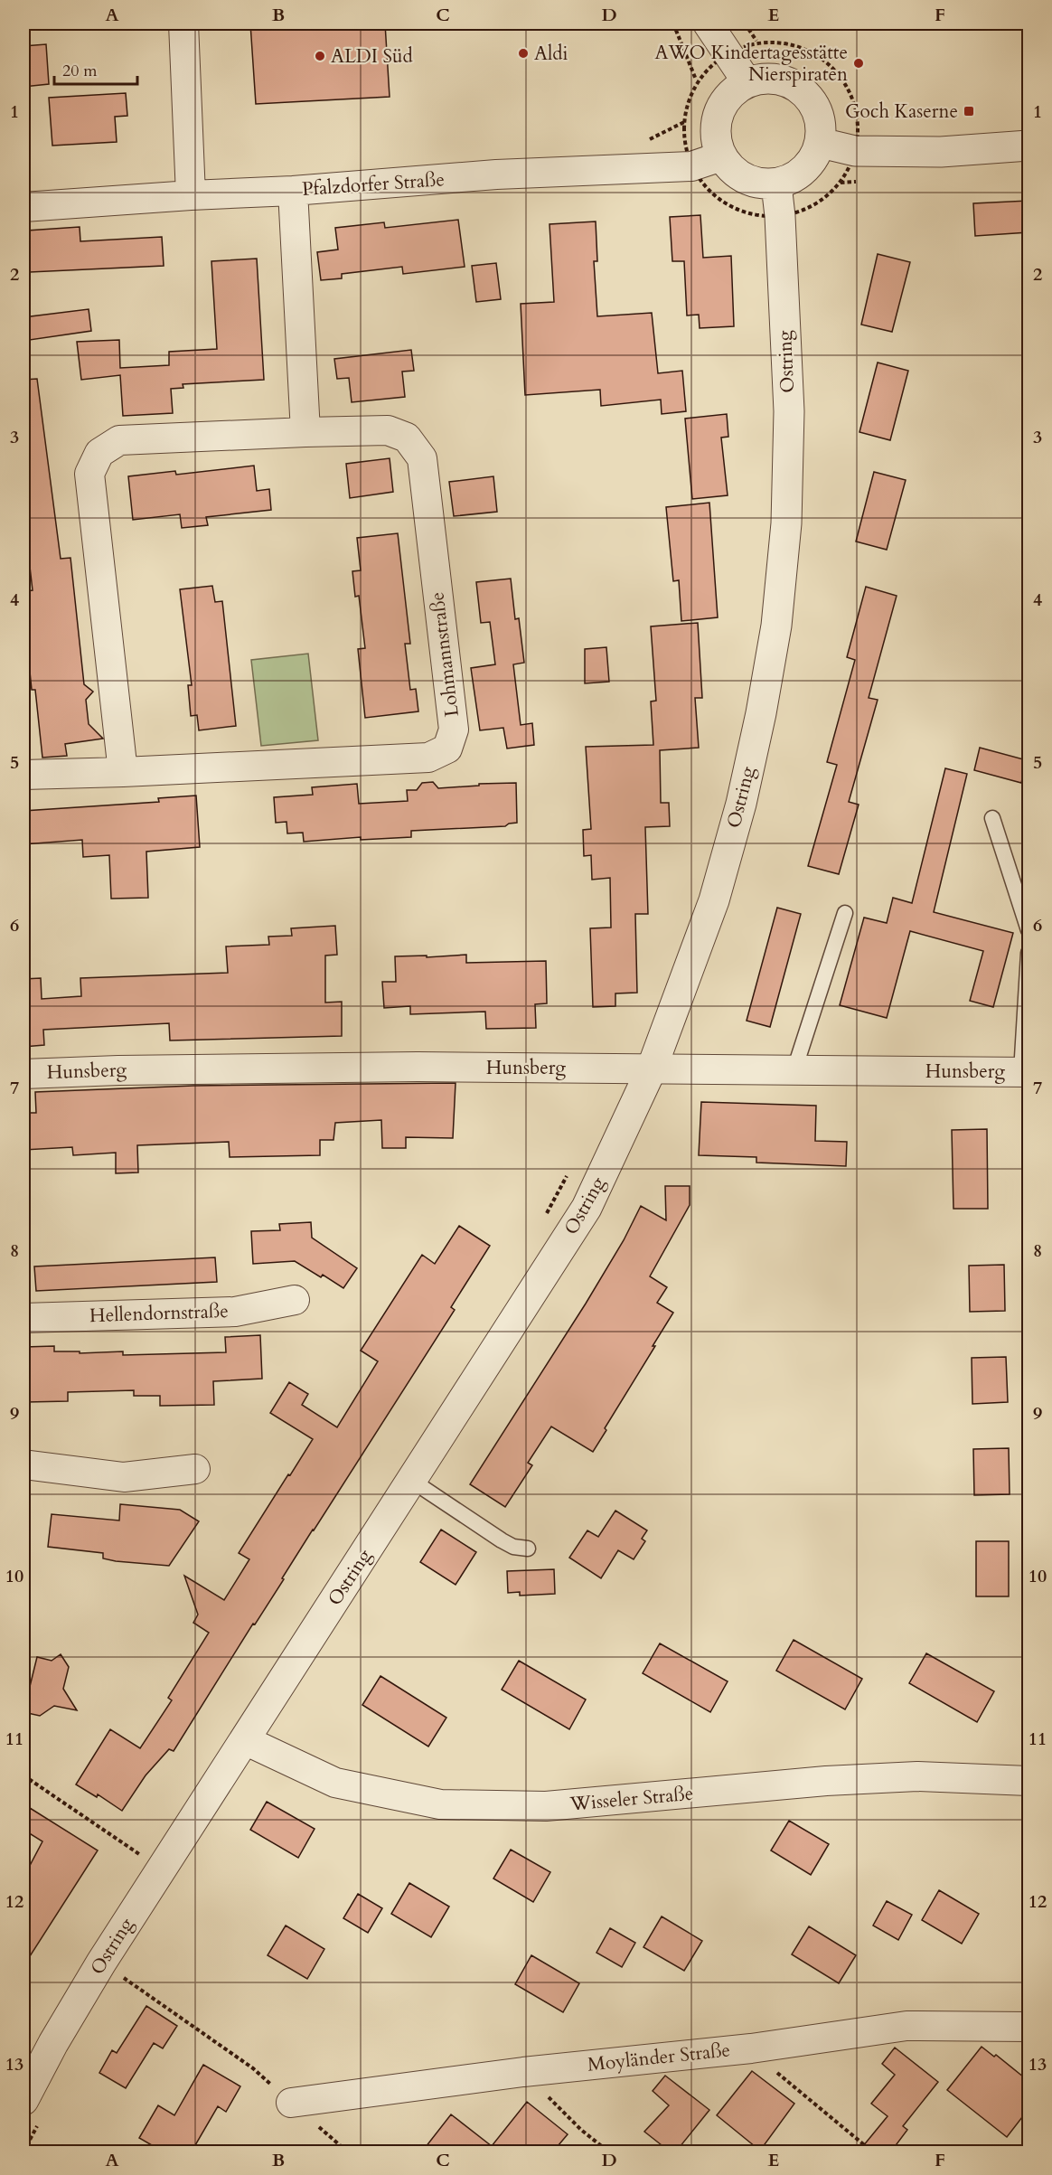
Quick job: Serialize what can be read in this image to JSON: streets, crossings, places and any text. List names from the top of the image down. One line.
{"streets":{"street":["Pfalzdorfer Straße","Ostring","Lohmannstraße","Hunsberg","Hellendornstraße","Wisseler Straße","Moyländer Straße"]},"crossings":[["Pfalzdorfer Straße","Ostring"],["Ostring","Hunsberg"],["Ostring","Wisseler Straße"]],"places":{"other":["Aldi","ALDI Süd","AWO Kindertagesstätte Nierspiraten"],"transit":["Goch Kaserne"]},"scale_bar":"20 m","grid":{"columns":["A","B","C","D","E","F"],"rows":["1","2","3","4","5","6","7","8","9","10","11","12","13"]}}
